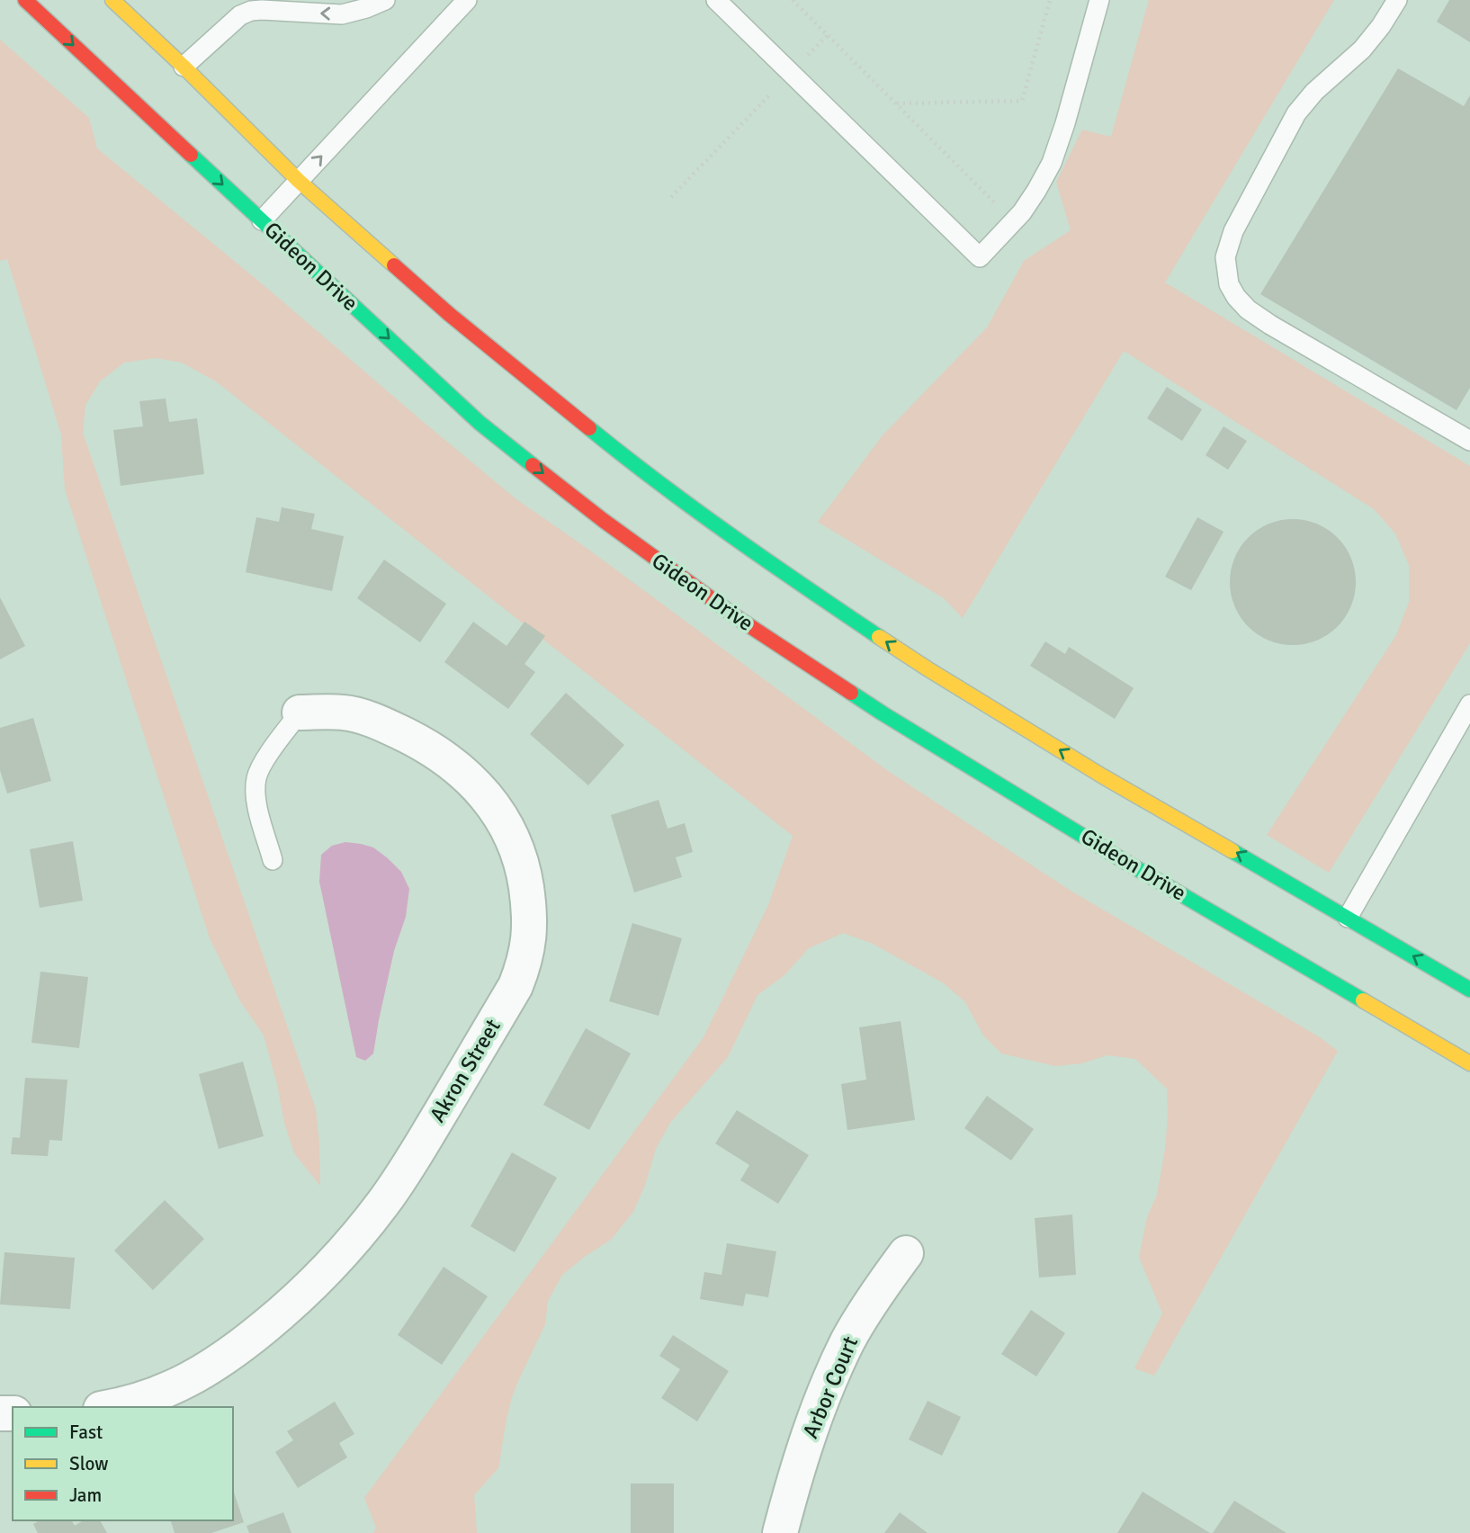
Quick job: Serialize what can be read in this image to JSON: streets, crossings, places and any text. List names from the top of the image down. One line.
{"streets":{"main road":["Gideon Drive"],"street":["Akron Street","Arbor Court"]},"legend":["Fast","Slow","Jam"]}
